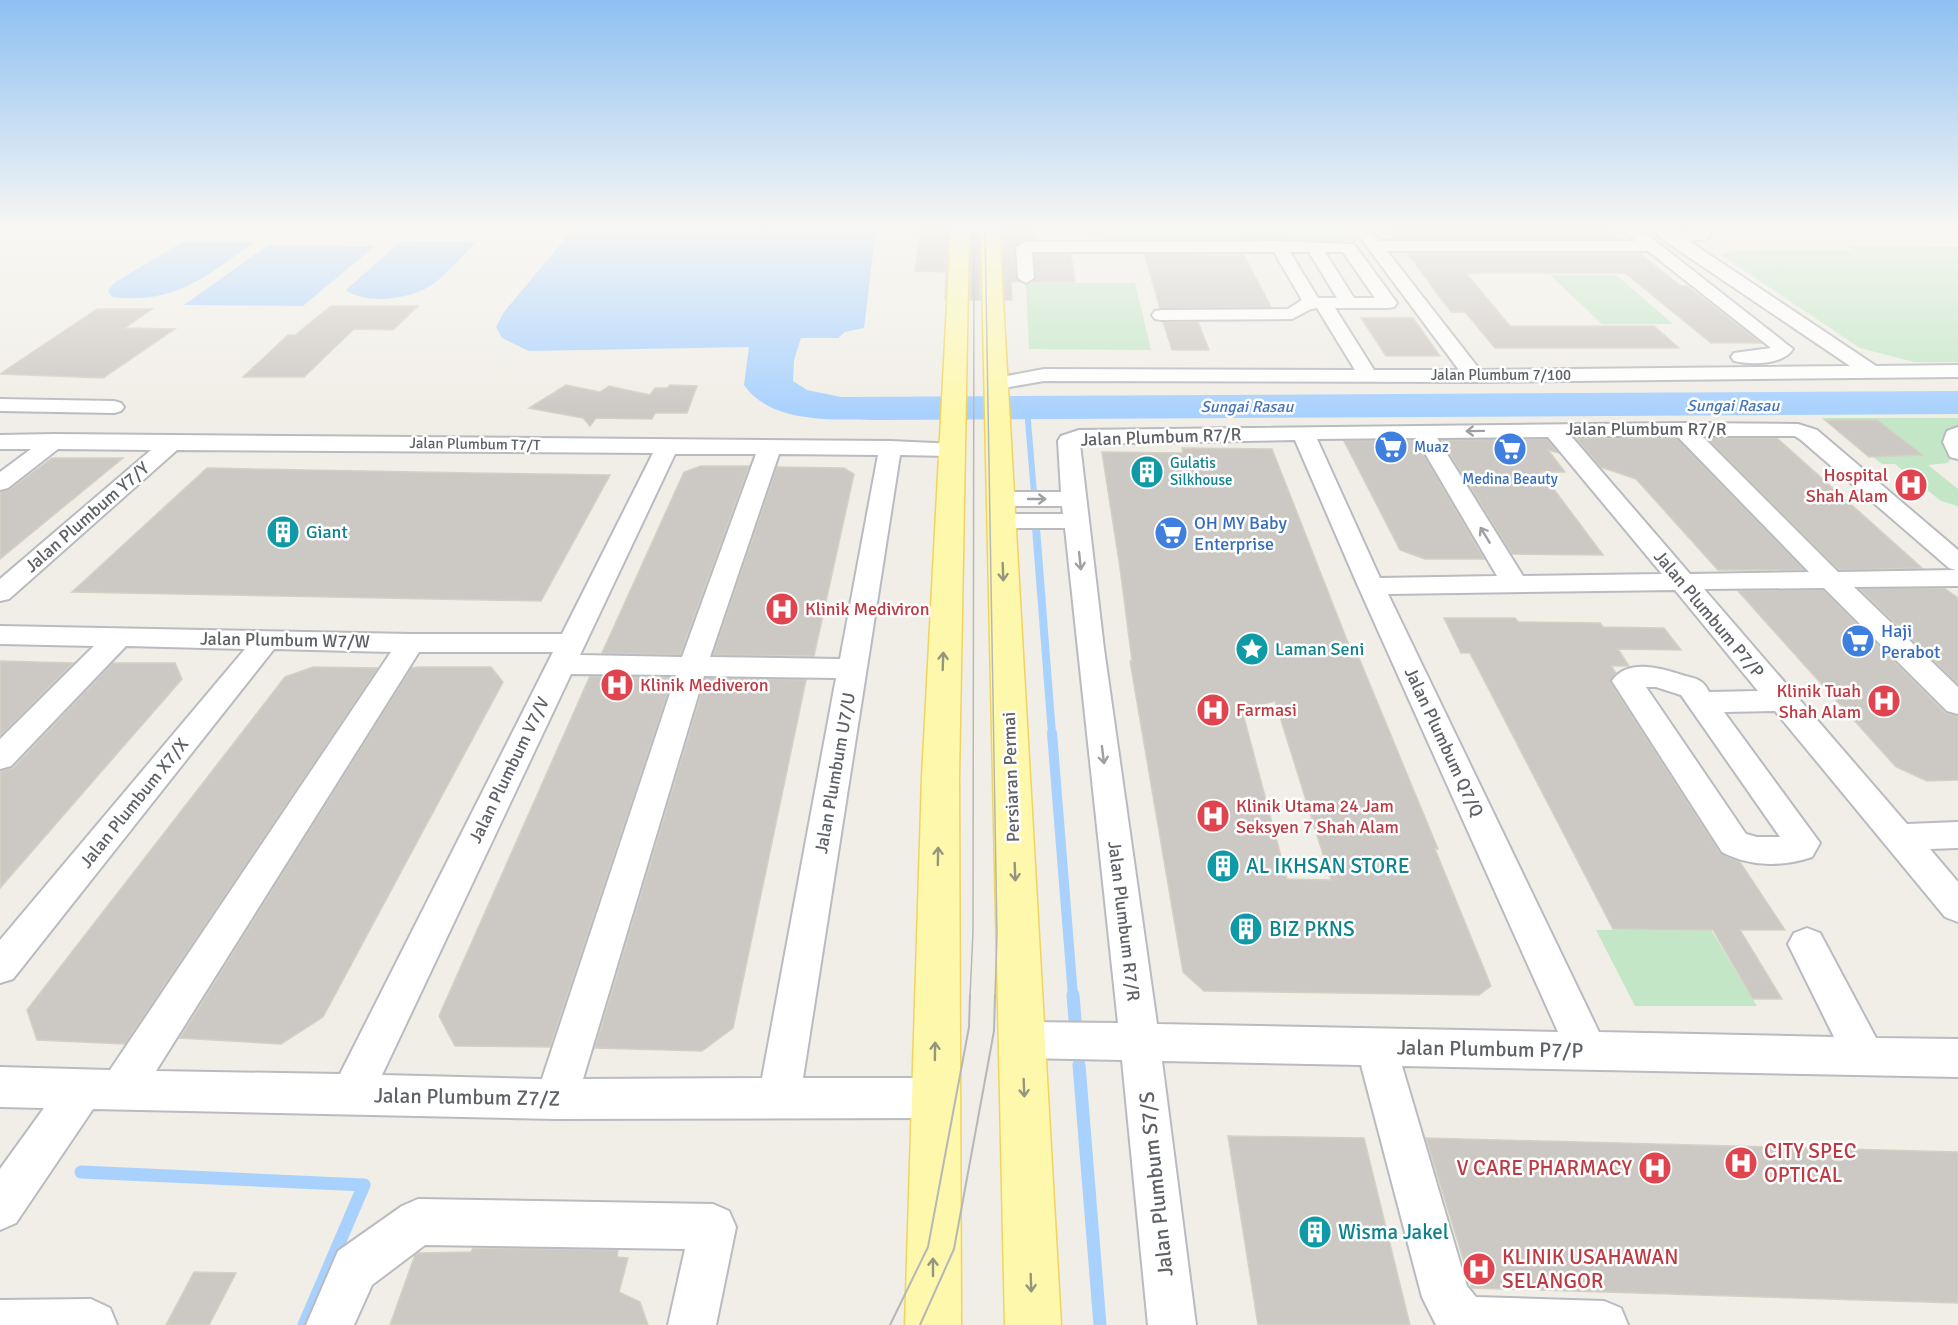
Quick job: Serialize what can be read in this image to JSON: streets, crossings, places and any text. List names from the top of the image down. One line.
{"streets":{"main road":["Persiaran Permai"],"street":["Jalan Plumbum 7/100","Jalan Plumbum R7/R","Jalan Plumbum T7/T","Jalan Plumbum Y7/Y","Jalan Plumbum P7/P","Jalan Plumbum W7/W","Jalan Plumbum Q7/Q","Jalan Plumbum V7/V","Jalan Plumbum U7/U","Jalan Plumbum X7/X","Jalan Plumbum Z7/Z","Jalan Plumbum S7/S"]},"crossings":[["Jalan Plumbum R7/R","Jalan Plumbum P7/P"],["Jalan Plumbum R7/R","Jalan Plumbum Q7/Q"],["Jalan Plumbum R7/R","Jalan Plumbum S7/S"],["Jalan Plumbum T7/T","Jalan Plumbum Y7/Y"],["Jalan Plumbum T7/T","Jalan Plumbum V7/V"],["Jalan Plumbum T7/T","Jalan Plumbum U7/U"],["Jalan Plumbum P7/P","Jalan Plumbum Q7/Q"],["Jalan Plumbum P7/P","Persiaran Permai"],["Jalan Plumbum P7/P","Jalan Plumbum S7/S"],["Jalan Plumbum W7/W","Jalan Plumbum V7/V"],["Jalan Plumbum W7/W","Jalan Plumbum U7/U"],["Jalan Plumbum W7/W","Jalan Plumbum X7/X"],["Jalan Plumbum V7/V","Jalan Plumbum Z7/Z"],["Jalan Plumbum U7/U","Jalan Plumbum Z7/Z"]],"water":["Sungai Rasau"],"places":{"supermarket":["Muaz","Medina Beauty","OH MY Baby Enterprise","Haji Perabot"],"building":["Gulatis Silkhouse","Giant","AL IKHSAN STORE","BIZ PKNS","Wisma Jakel"],"hospital":["Hospital Shah Alam","Klinik Mediviron","Klinik Mediveron","Klinik Tuah Shah Alam","Farmasi","Klinik Utama 24 Jam Seksyen 7 Shah Alam","CITY SPEC OPTICAL","V CARE PHARMACY","KLINIK USAHAWAN SELANGOR"],"place":["Laman Seni"]}}
